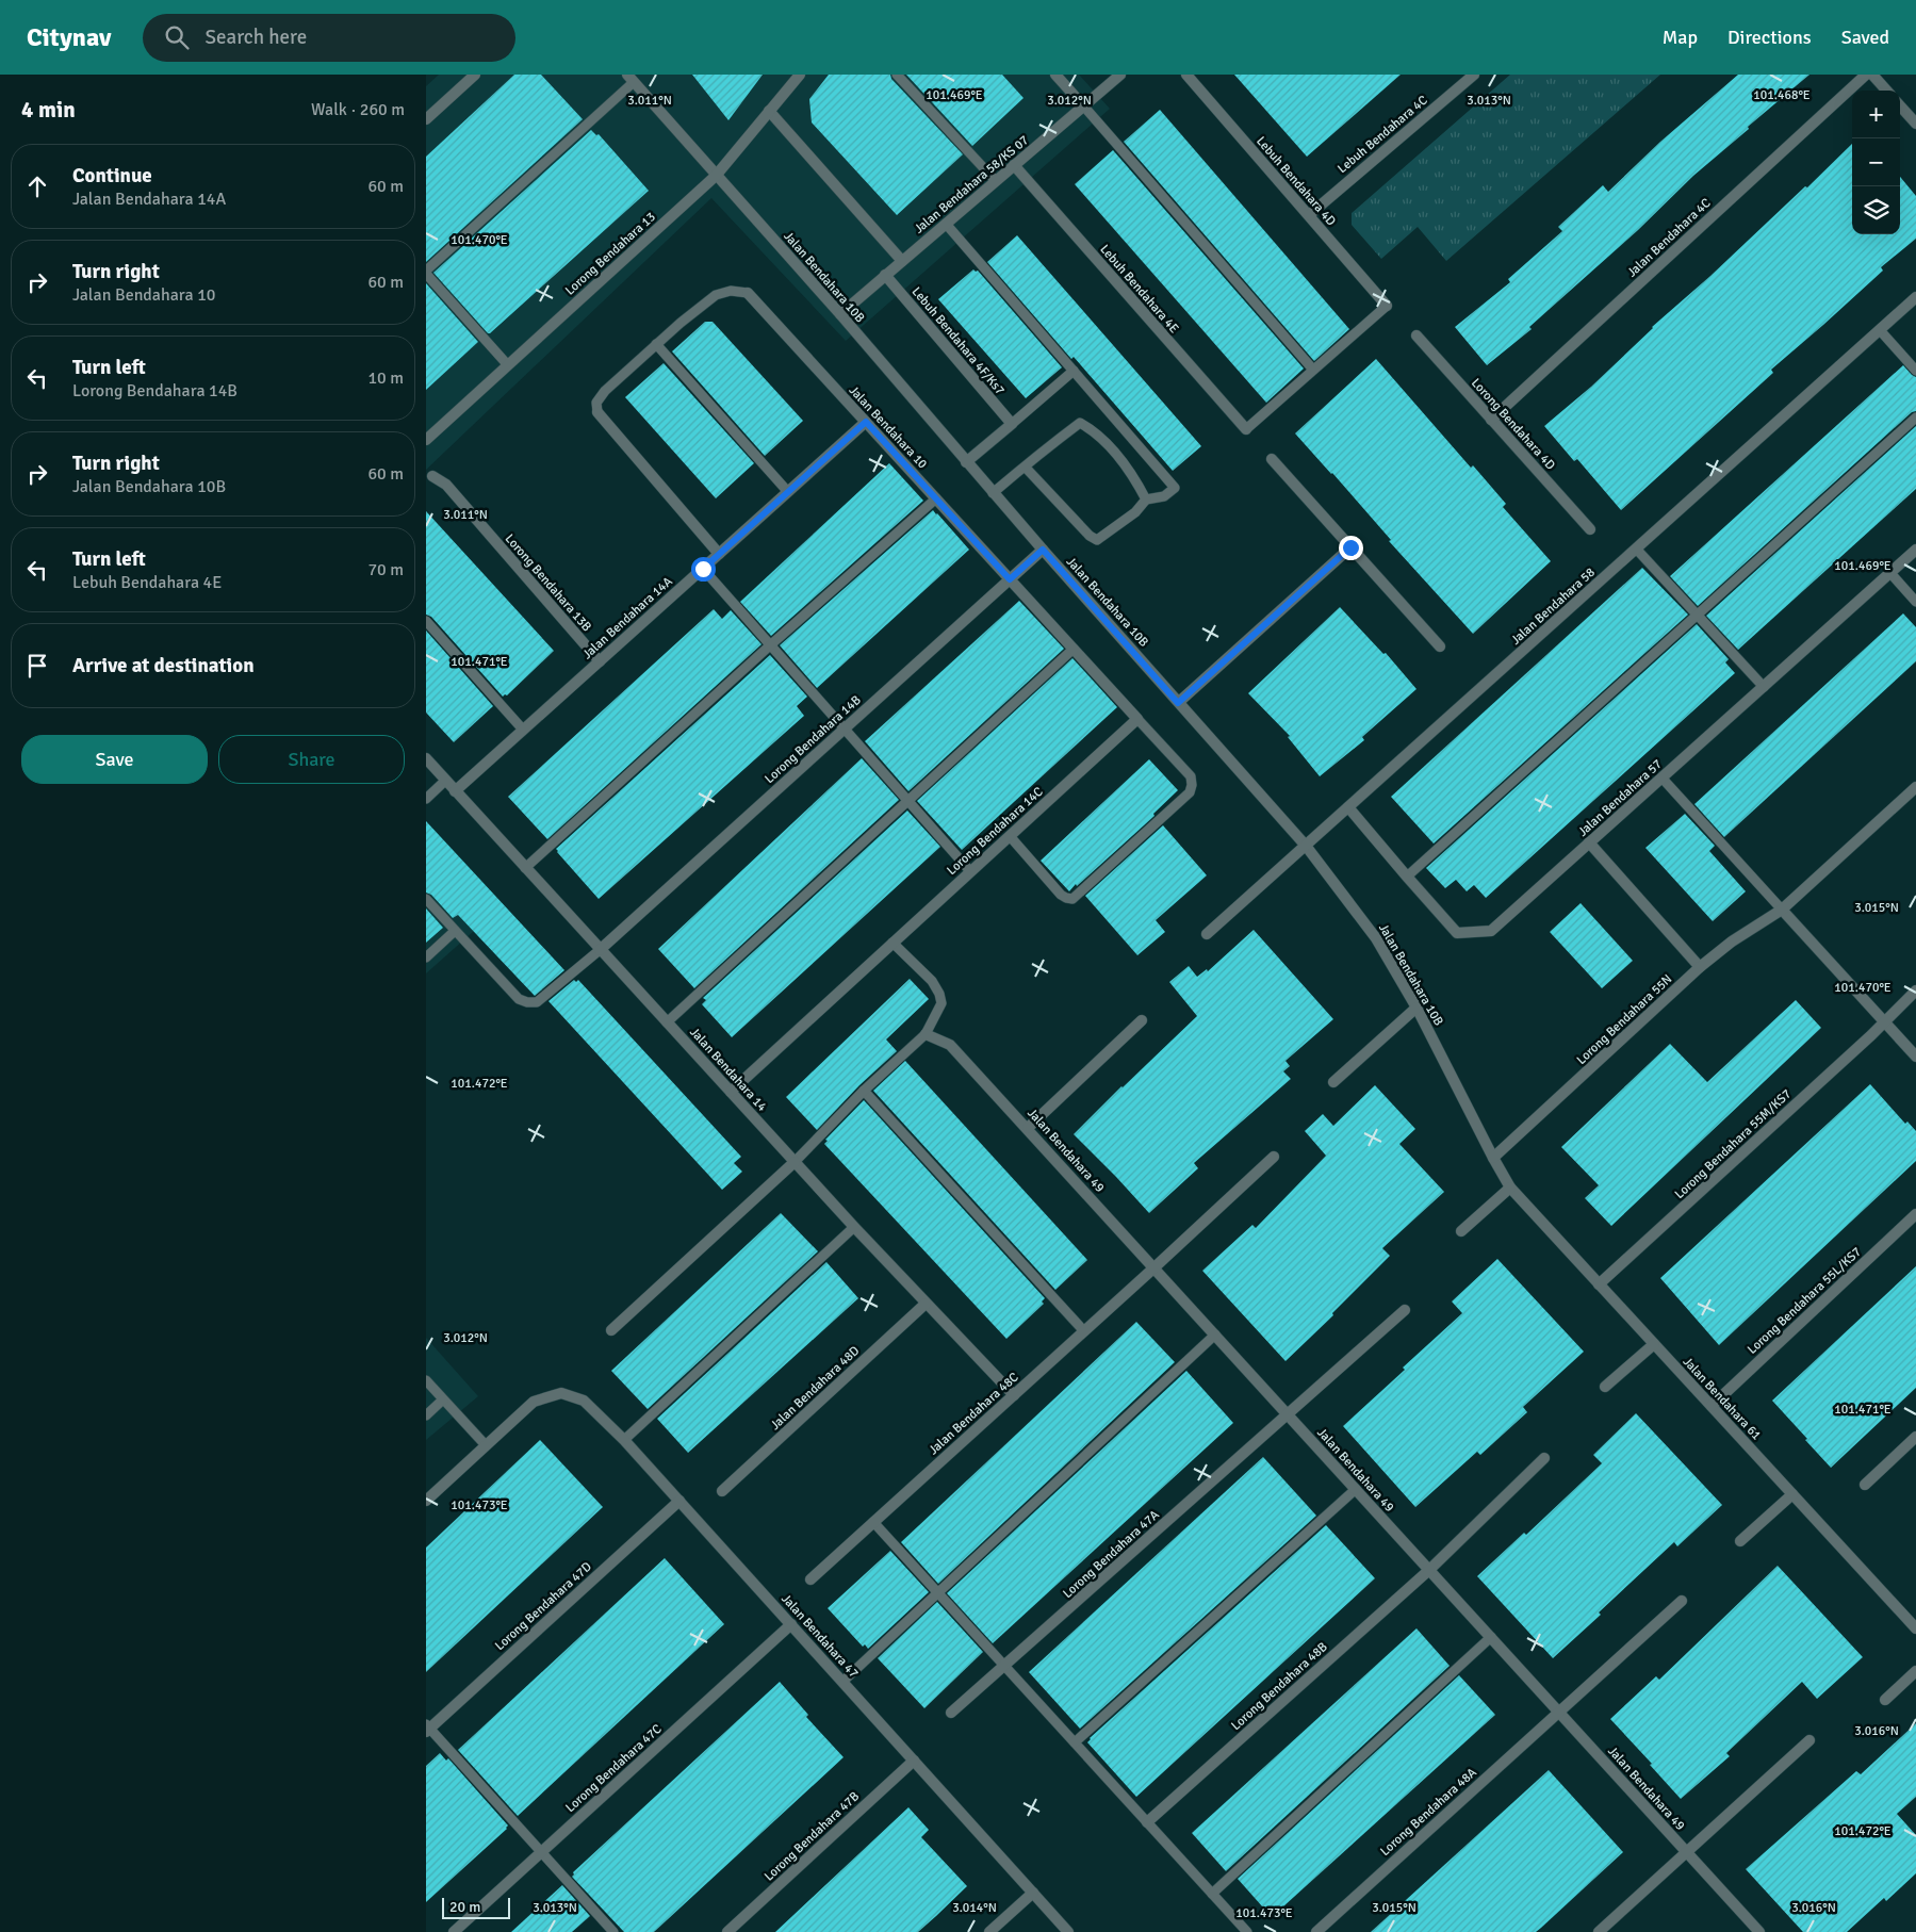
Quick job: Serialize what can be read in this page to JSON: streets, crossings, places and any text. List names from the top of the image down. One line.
{"streets":{"street":["Lebuh Bendahara 4C","Lebuh Bendahara 4D","Jalan Bendahara 58/KS 07","Jalan Bendahara 4C","Lorong Bendahara 13","Jalan Bendahara 10B","Lebuh Bendahara 4E","Lebuh Bendahara 4F/Ks7","Lorong Bendahara 4D","Jalan Bendahara 10","Lorong Bendahara 13B","Jalan Bendahara 58","Jalan Bendahara 14A","Lorong Bendahara 14B","Jalan Bendahara 57","Lorong Bendahara 14C","Lorong Bendahara 55N","Jalan Bendahara 14","Lorong Bendahara 55M/KS7","Jalan Bendahara 49","Lorong Bendahara 55L/KS7","Jalan Bendahara 48D","Jalan Bendahara 61","Jalan Bendahara 48C","Lorong Bendahara 47A","Lorong Bendahara 47D","Jalan Bendahara 47","Lorong Bendahara 48B","Lorong Bendahara 47C","Lorong Bendahara 48A","Lorong Bendahara 47B"]},"crossings":[["Lebuh Bendahara 4C","Lebuh Bendahara 4D"],["Jalan Bendahara 58/KS 07","Jalan Bendahara 10B"],["Jalan Bendahara 58/KS 07","Lebuh Bendahara 4E"],["Jalan Bendahara 58/KS 07","Lebuh Bendahara 4F/Ks7"],["Jalan Bendahara 4C","Lorong Bendahara 4D"],["Lorong Bendahara 13","Jalan Bendahara 10B"],["Jalan Bendahara 10B","Jalan Bendahara 58"],["Jalan Bendahara 10B","Lorong Bendahara 14B"],["Jalan Bendahara 10B","Lorong Bendahara 55N"],["Jalan Bendahara 10B","Jalan Bendahara 61"],["Jalan Bendahara 10","Jalan Bendahara 14A"],["Jalan Bendahara 10","Lorong Bendahara 14B"],["Lorong Bendahara 13B","Jalan Bendahara 14A"],["Jalan Bendahara 58","Jalan Bendahara 57"],["Jalan Bendahara 14A","Jalan Bendahara 14"],["Lorong Bendahara 14B","Jalan Bendahara 14"],["Lorong Bendahara 14C","Jalan Bendahara 14"],["Jalan Bendahara 14","Jalan Bendahara 48D"],["Jalan Bendahara 14","Jalan Bendahara 48C"],["Lorong Bendahara 55M/KS7","Jalan Bendahara 61"],["Jalan Bendahara 49","Jalan Bendahara 48C"],["Jalan Bendahara 49","Lorong Bendahara 47A"],["Jalan Bendahara 49","Lorong Bendahara 48B"],["Jalan Bendahara 49","Lorong Bendahara 48A"],["Lorong Bendahara 55L/KS7","Jalan Bendahara 61"],["Lorong Bendahara 47D","Jalan Bendahara 47"],["Jalan Bendahara 47","Lorong Bendahara 47C"],["Jalan Bendahara 47","Lorong Bendahara 47B"]],"scale_bar":"20 m","page":{"header":"Citynav","search":"Search here","nav":["Map","Directions","Saved"],"heading":["4 min","Walk · 260 m"],"map_buttons":["+","−"],"list":[["Continue","Jalan Bendahara 14A","60 m"],["Turn right","Jalan Bendahara 10","60 m"],["Turn left","Lorong Bendahara 14B","10 m"],["Turn right","Jalan Bendahara 10B","60 m"],["Turn left","Lebuh Bendahara 4E","70 m"],"Arrive at destination"],"buttons":["Save","Share"],"scale":"20 m"},"coordinates":["101.469°E","101.468°E","3.011°N","3.012°N","3.013°N","101.470°E","101.471°E","3.015°N","101.472°E","101.473°E","3.016°N","3.014°N"]}
